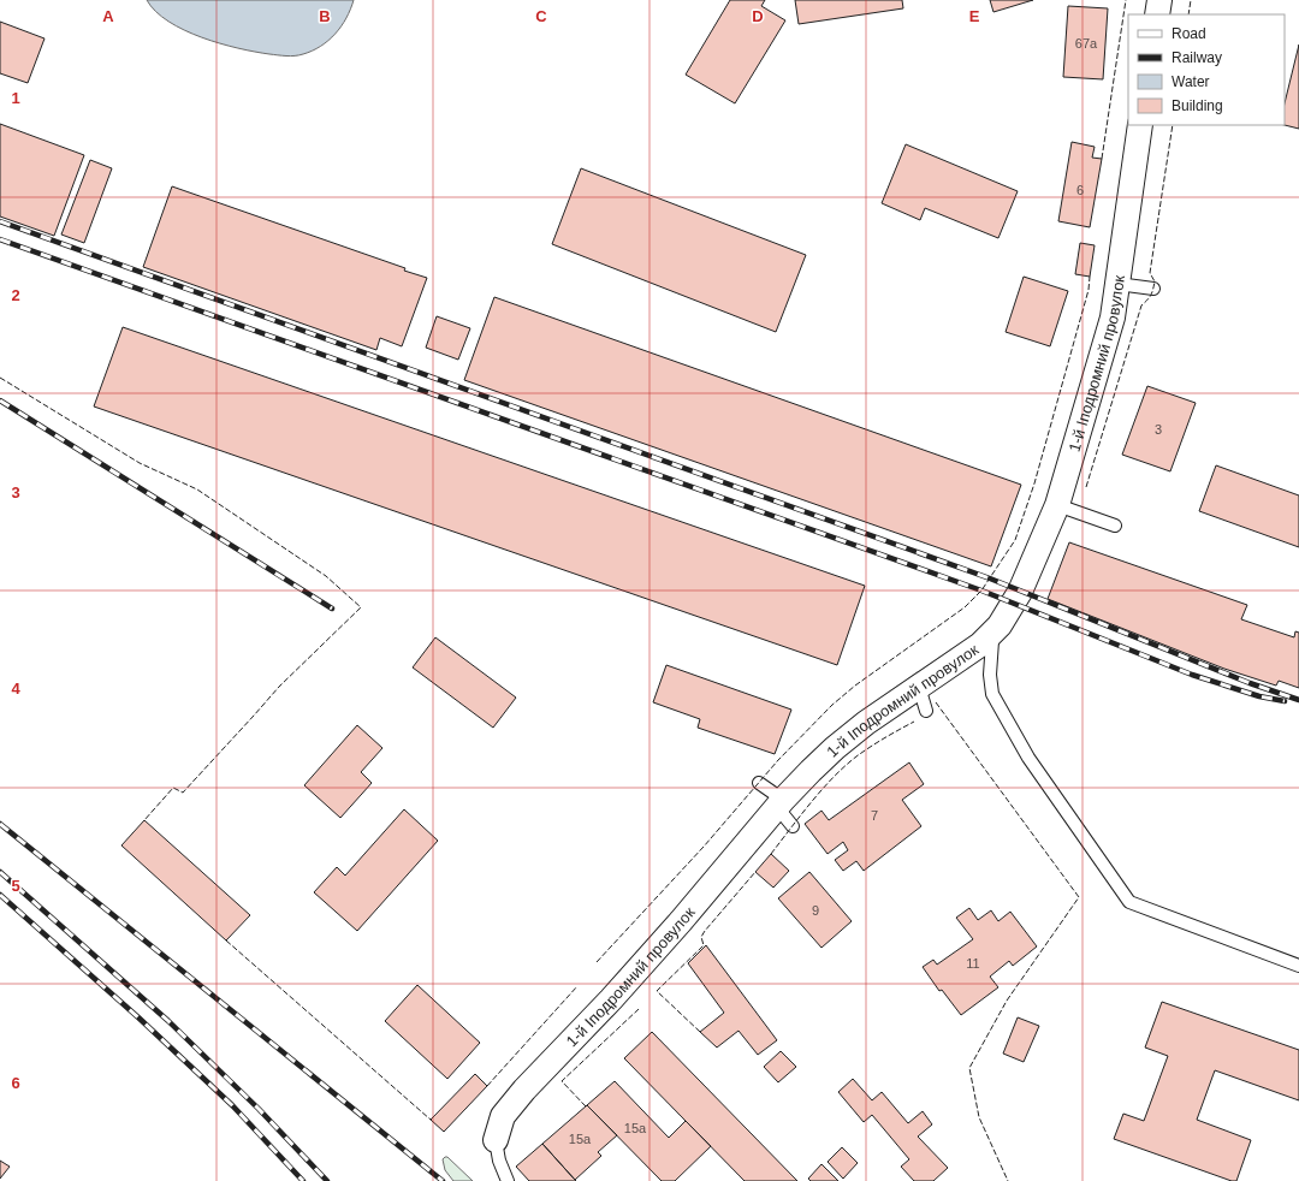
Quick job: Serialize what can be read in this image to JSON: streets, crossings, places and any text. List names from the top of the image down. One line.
{"streets":{"street":["1-й Іподромний провулок"]},"house_numbers":["67а","6","3","7","9","11","15а","15а"],"legend":["Road","Railway","Water","Building"],"grid":{"columns":["A","B","C","D","E"],"rows":["1","2","3","4","5","6"]}}
